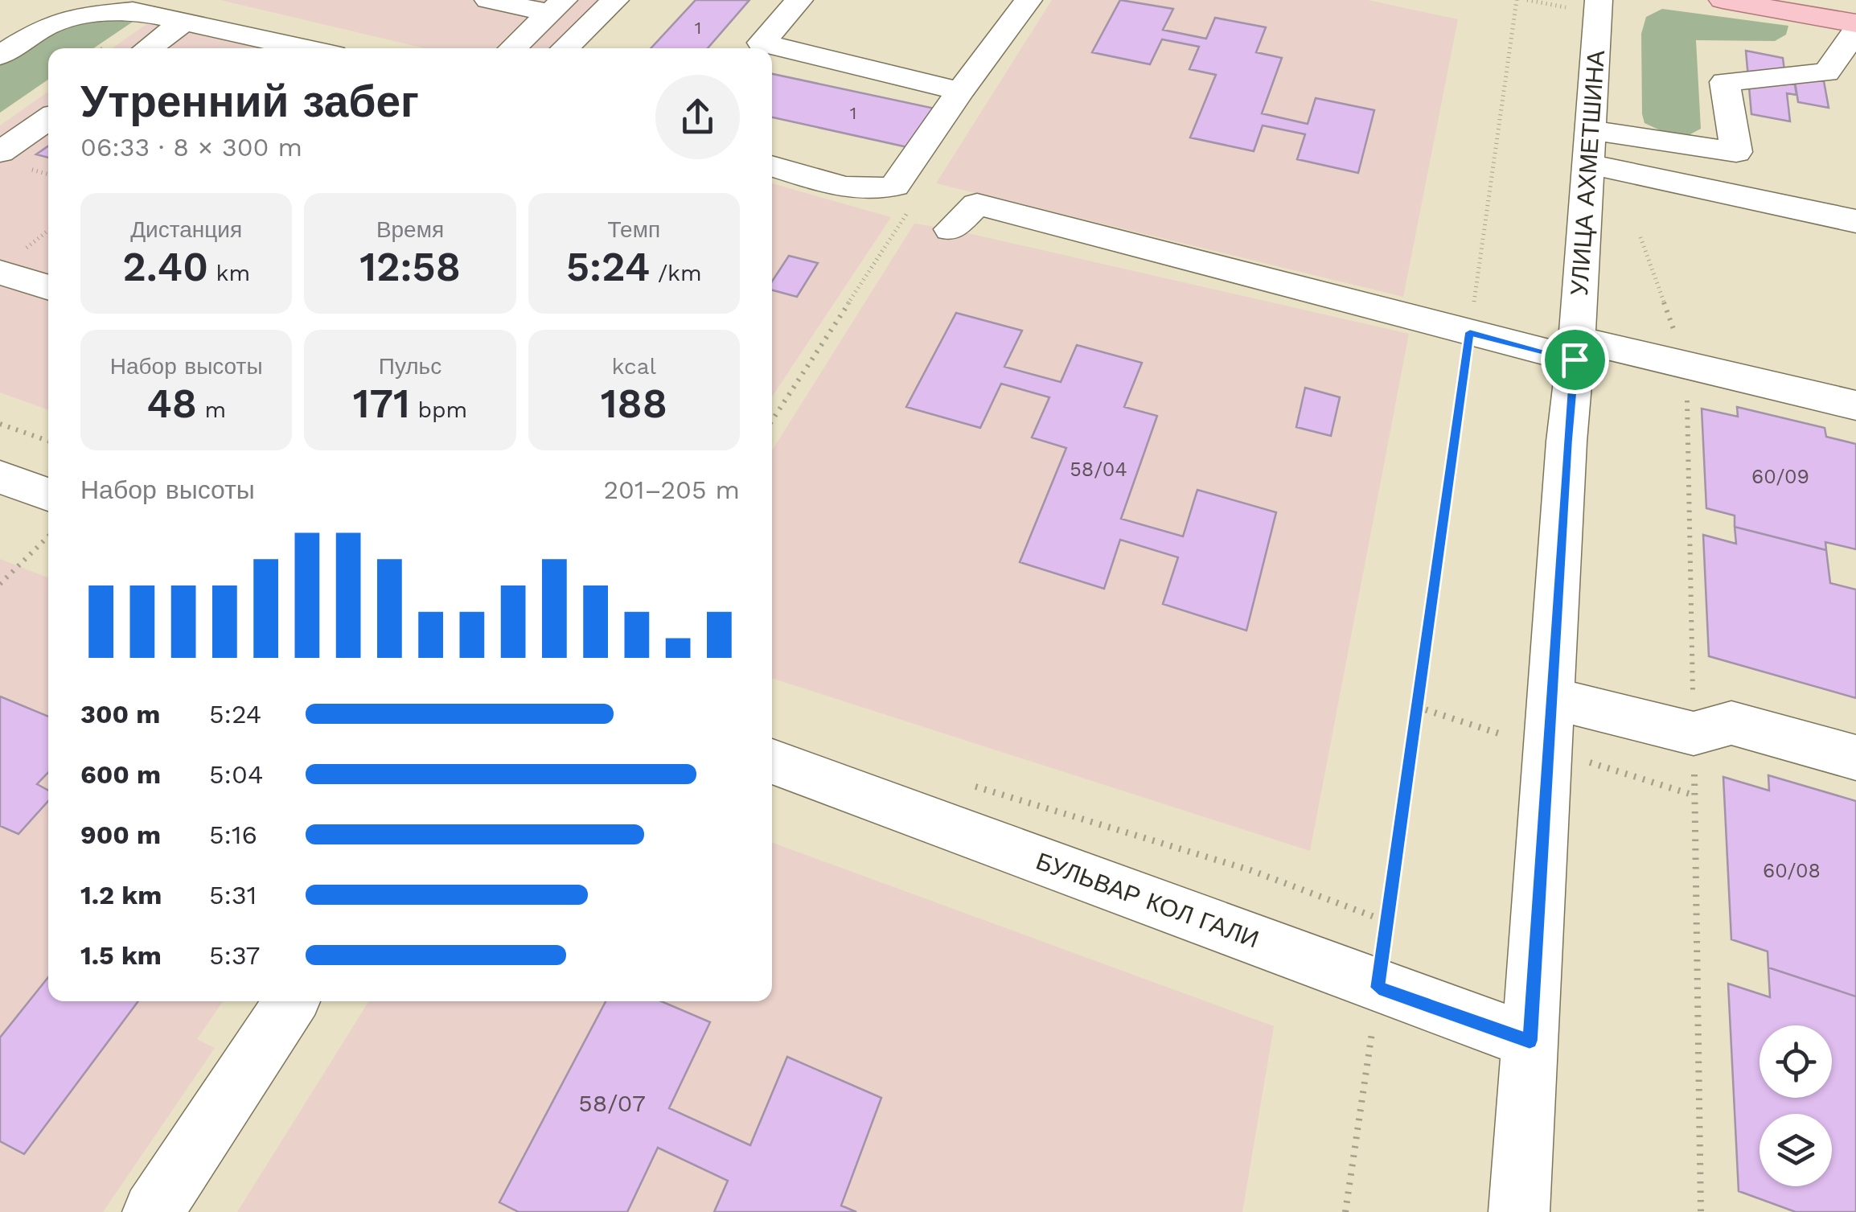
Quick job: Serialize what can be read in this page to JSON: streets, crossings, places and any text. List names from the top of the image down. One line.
{"streets":{"street":["УЛИЦА АХМЕТШИНА","БУЛЬВАР КОЛ ГАЛИ"]},"crossings":[["УЛИЦА АХМЕТШИНА","БУЛЬВАР КОЛ ГАЛИ"]],"house_numbers":["1","1","58/04","60/09","60/08","58/07"],"page":{"heading":["Утренний забег","06:33 · 8 × 300 m"],"stats":[["Дистанция","2.40 km"],["Время","12:58"],["Темп","5:24 /km"],["Набор высоты","48 m"],["Пульс","171 bpm"],["kcal","188"]],"chart":["Набор высоты","201–205 m"],"list":[{"name":"300 m","note":"5:24"},{"name":"600 m","note":"5:04"},{"name":"900 m","note":"5:16"},{"name":"1.2 km","note":"5:31"},{"name":"1.5 km","note":"5:37"}]}}
